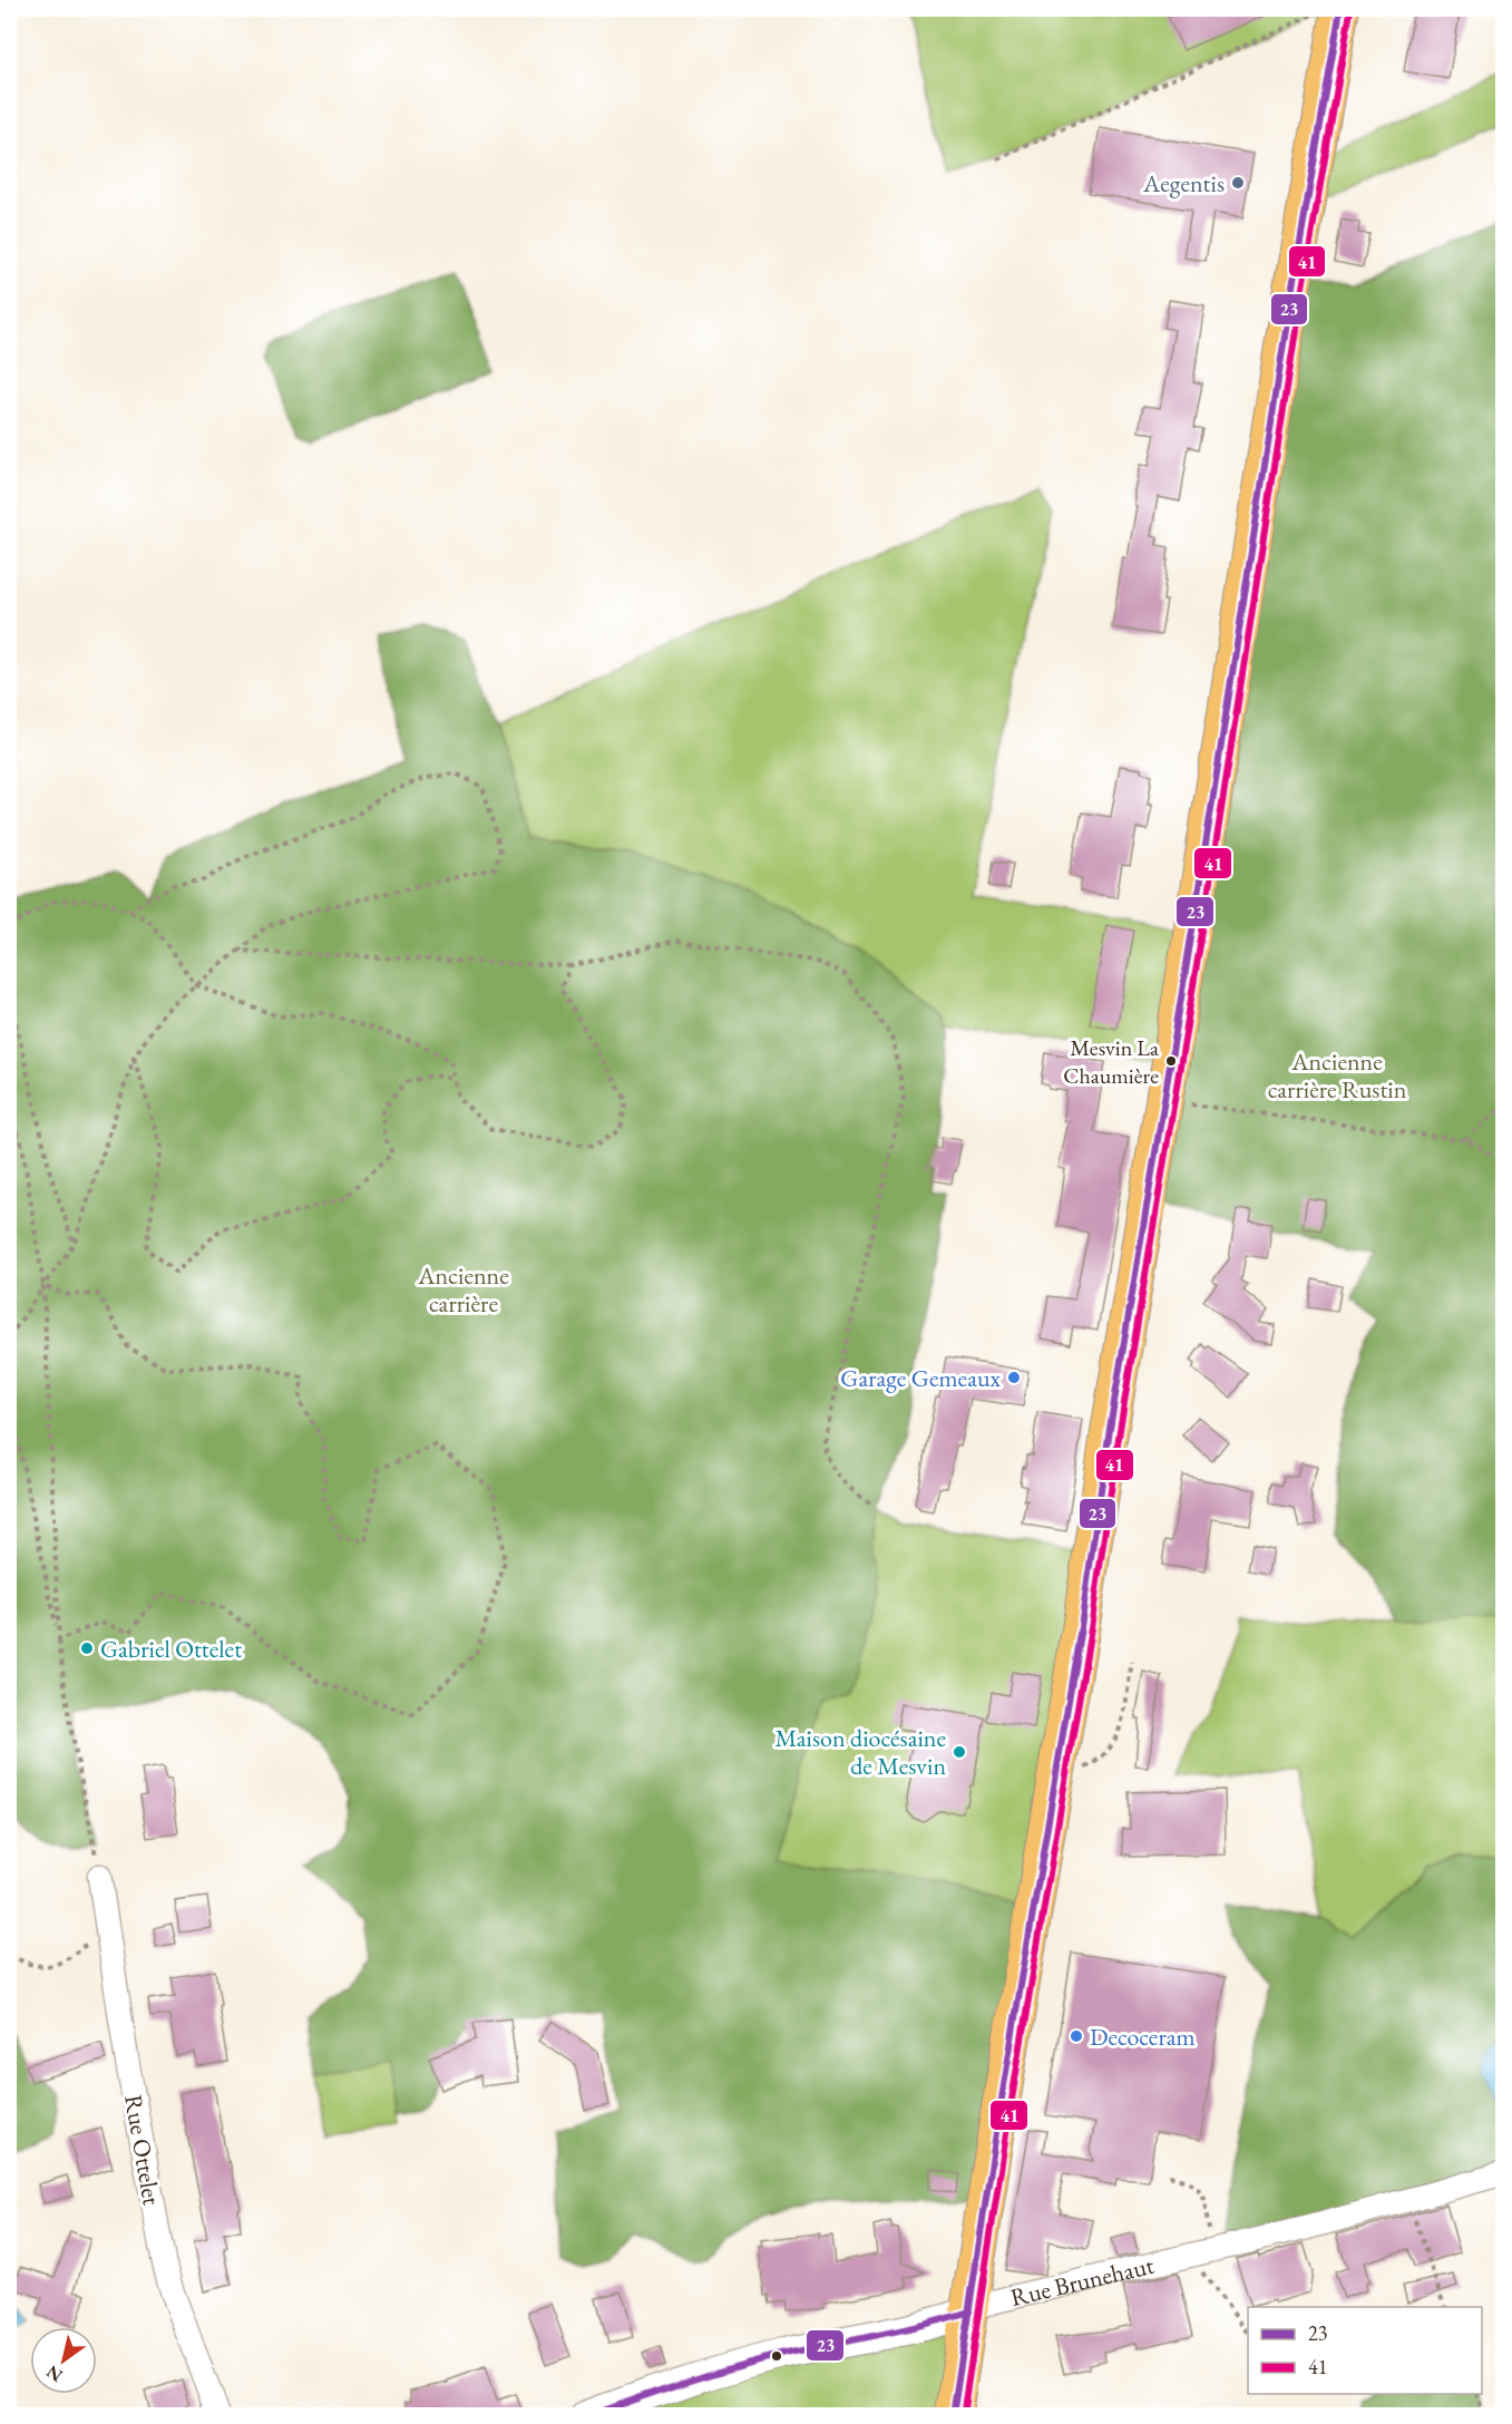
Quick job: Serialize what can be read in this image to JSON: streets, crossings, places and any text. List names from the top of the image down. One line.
{"streets":{"street":["Rue Ottelet","Rue Brunehaut"]},"parks":["Ancienne carrière Rustin","Ancienne carrière"],"places":["Aegentis","Mesvin La Chaumière","Garage Gemeaux","Gabriel Ottelet","Maison diocésaine de Mesvin","Decoceram"],"lines":["transit line 23","transit line 41"],"legend":["23","41"],"north":"bottom left"}
